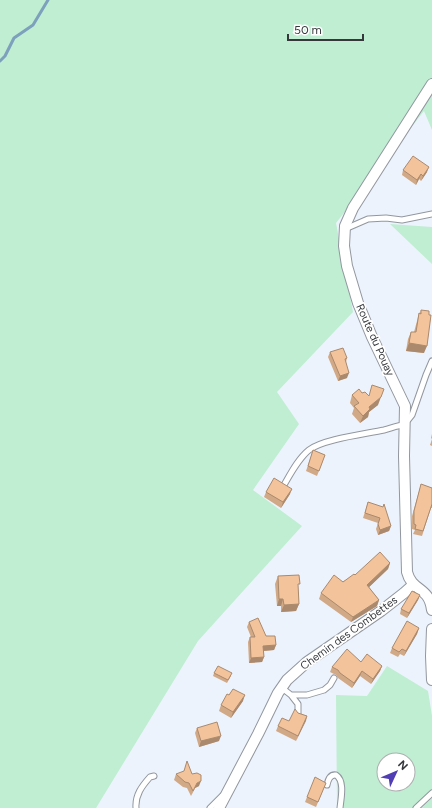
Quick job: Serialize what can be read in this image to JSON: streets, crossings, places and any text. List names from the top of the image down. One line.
{"streets":{"street":["Route du Pouay","Chemin des Combettes"]},"crossings":[["Route du Pouay","Chemin des Combettes"]],"scale_bar":"50 m","north":"top right"}
